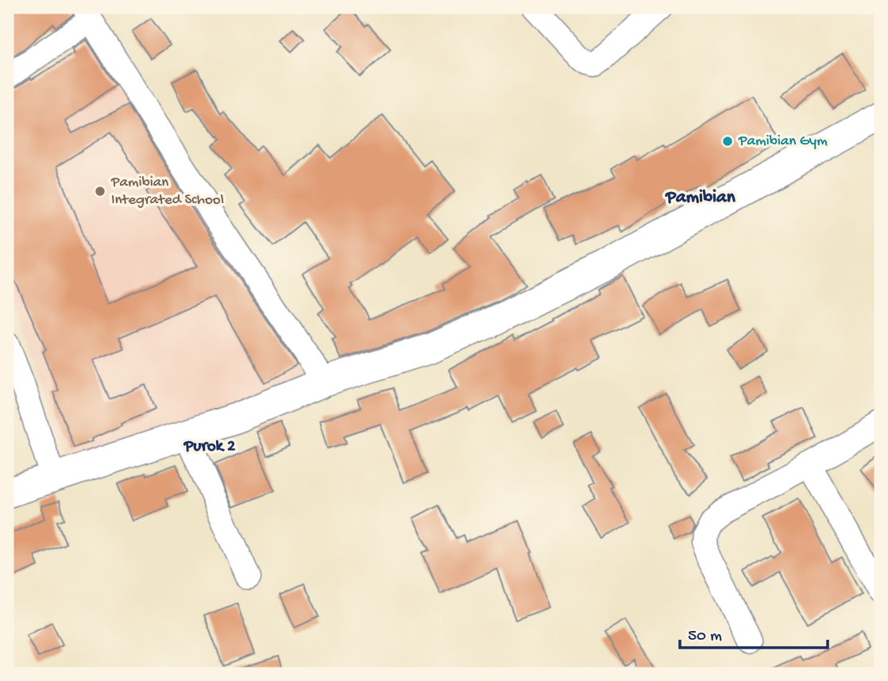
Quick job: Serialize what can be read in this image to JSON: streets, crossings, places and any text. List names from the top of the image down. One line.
{"districts":["Pamibian","Purok 2"],"places":["Pamibian Gym","Pamibian Integrated School"],"scale_bar":"50 m"}
